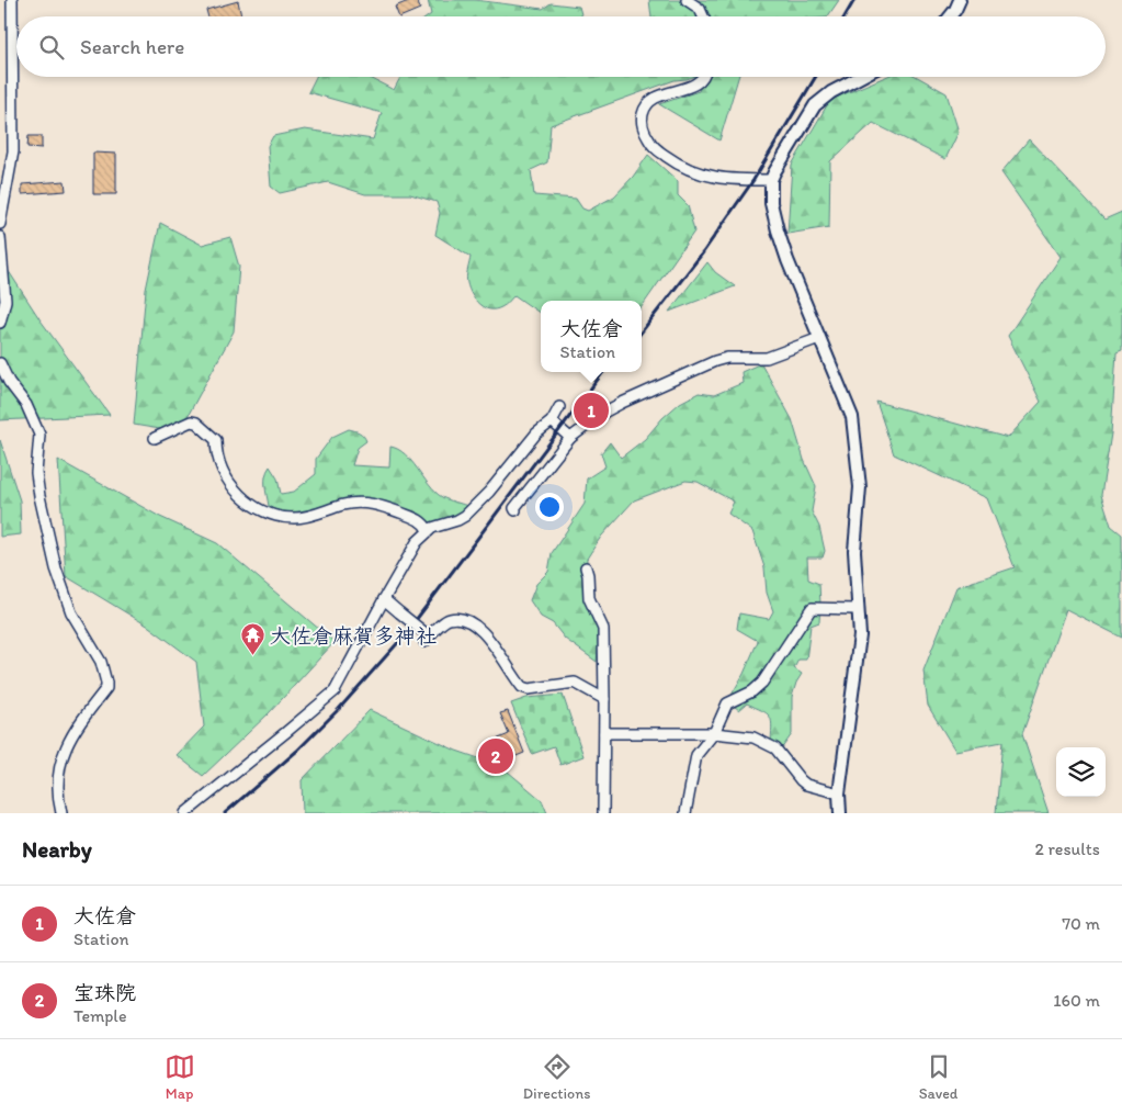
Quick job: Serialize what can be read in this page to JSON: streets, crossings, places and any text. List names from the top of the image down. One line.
{"places":{"temple":["大佐倉麻賀多神社"]},"page":{"search":"Search here","popup":["大佐倉","Station"],"pins":["1","2"],"heading":["Nearby","2 results"],"list":[{"mark":"1","name":"大佐倉","note":"Station","value":"70 m"},{"mark":"2","name":"宝珠院","note":"Temple","value":"160 m"}],"nav":["Map","Directions","Saved"]}}
